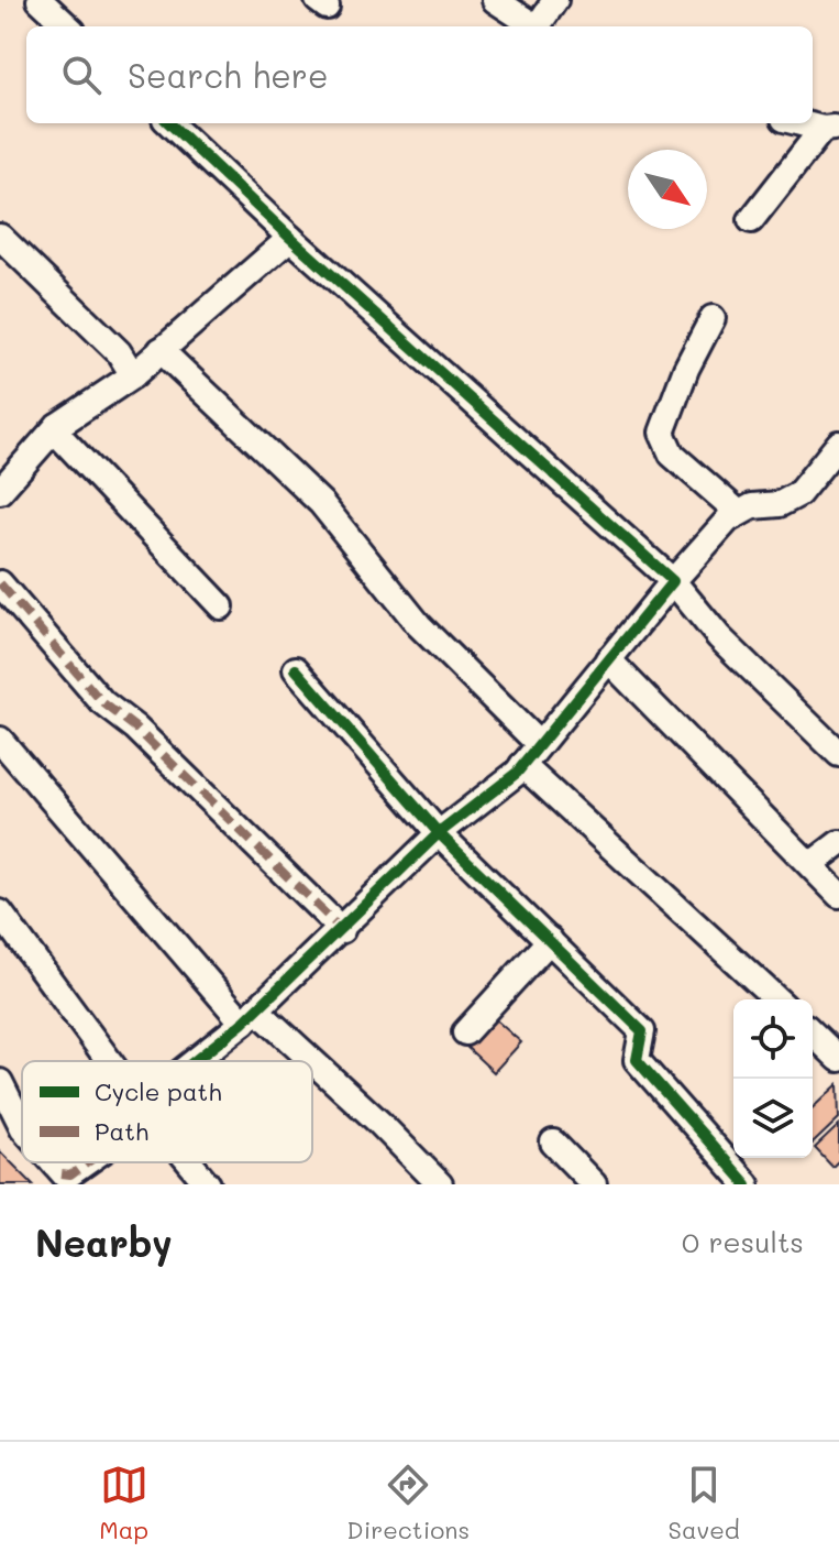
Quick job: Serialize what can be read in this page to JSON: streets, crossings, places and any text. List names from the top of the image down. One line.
{"legend":["Cycle path","Path"],"north":"bottom right","page":{"search":"Search here","heading":["Nearby","0 results"],"nav":["Map","Directions","Saved"]}}
